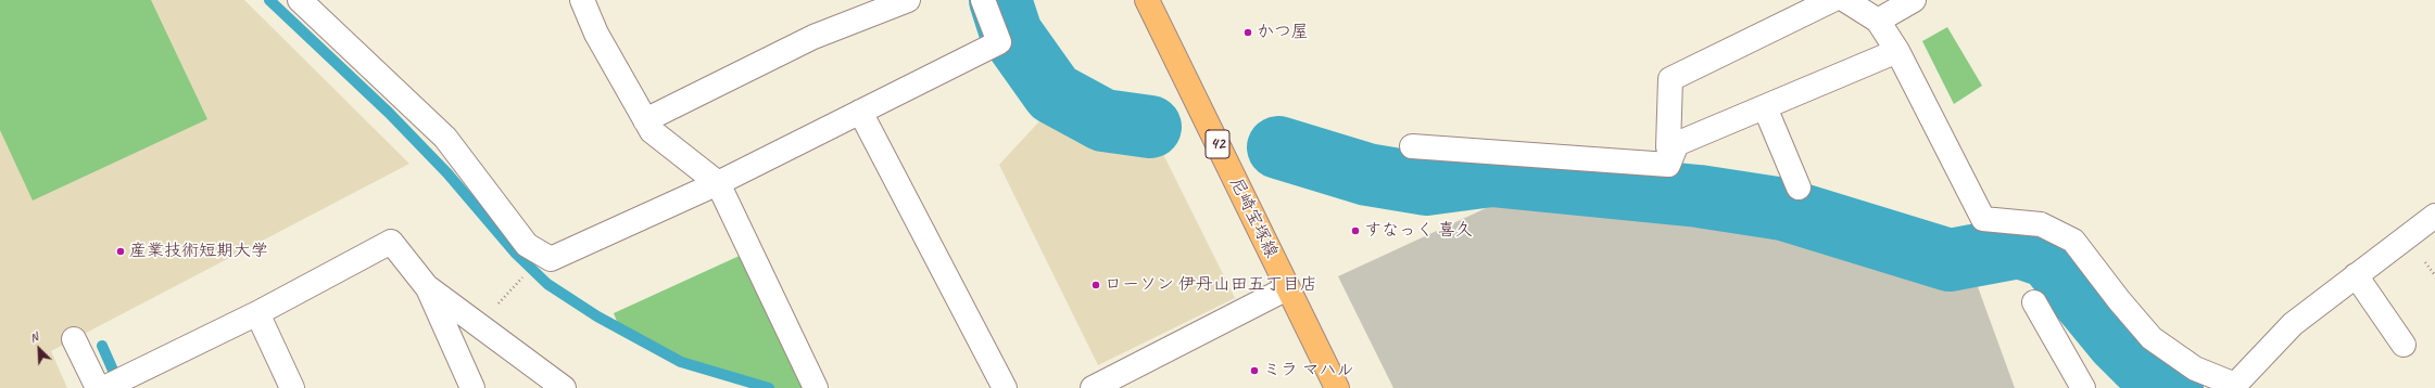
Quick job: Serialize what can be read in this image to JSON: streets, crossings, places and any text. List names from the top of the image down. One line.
{"streets":{"main road":["42","尼崎宝塚線"]},"places":["かつ屋","すなっく 喜久","産業技術短期大学","ローソン 伊丹山田五丁目店","ミラ マハル"],"north":"top left"}
